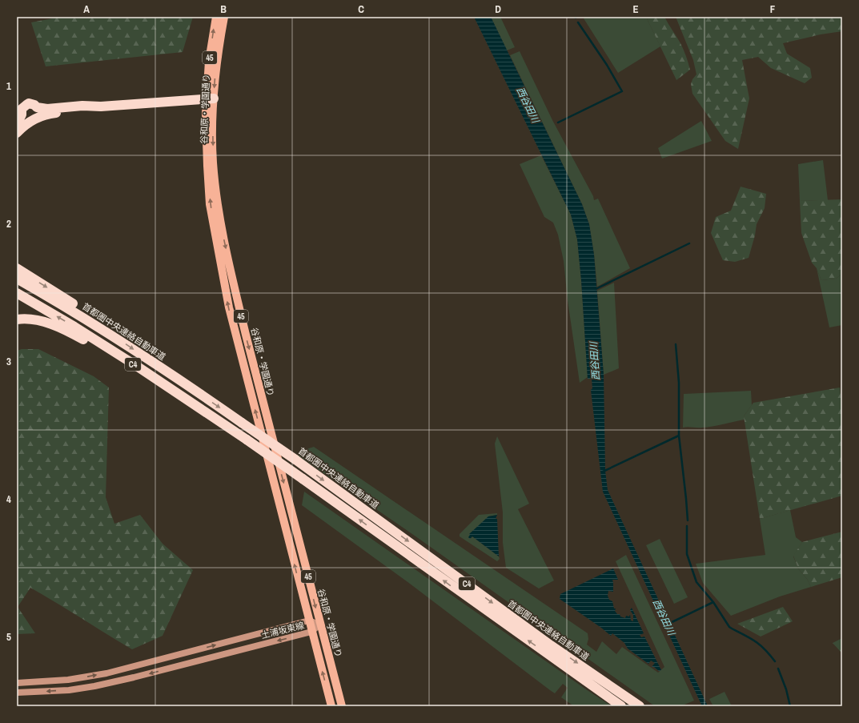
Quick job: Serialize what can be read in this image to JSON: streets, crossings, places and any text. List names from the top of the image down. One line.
{"streets":{"highway":["首都圏中央連絡自動車道","C4"],"main road":["45","谷和原・学園通り","土浦坂東線"]},"crossings":[["谷和原・学園通り","土浦坂東線"]],"water":["西谷田川"],"grid":{"columns":["A","B","C","D","E","F"],"rows":["1","2","3","4","5"]}}
